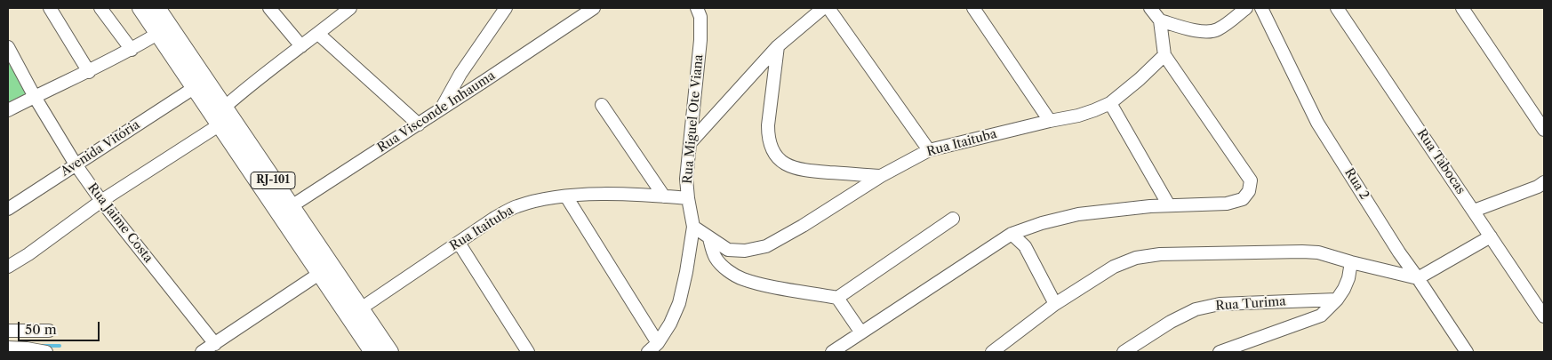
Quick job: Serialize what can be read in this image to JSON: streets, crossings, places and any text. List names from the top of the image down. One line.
{"streets":{"main road":["RJ-101"],"street":["Rua Visconde Inhauma","Rua Miguel Ote Viana","Rua Itaituba","Avenida Vitória","Rua Tabocas","Rua 2","Rua Jaime Costa","Rua Turima"]},"crossings":[["Rua Visconde Inhauma","RJ-101"],["Rua Miguel Ote Viana","Rua Itaituba"],["Rua Itaituba","RJ-101"],["Avenida Vitória","RJ-101"],["Avenida Vitória","Rua Jaime Costa"]],"scale_bar":"50 m"}
